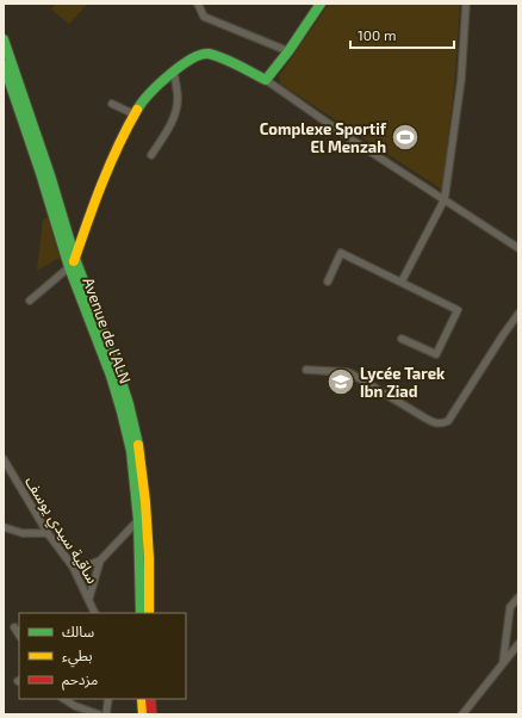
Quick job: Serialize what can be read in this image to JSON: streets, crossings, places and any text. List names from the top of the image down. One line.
{"streets":{"main road":["Avenue de l'ALN"],"street":["ساقية سيدي يوسف"]},"places":{"sports":["Complexe Sportif El Menzah"],"school or university":["Lycée Tarek Ibn Ziad"]},"legend":["سالك","بطيء","مزدحم"],"scale_bar":"100 m"}
